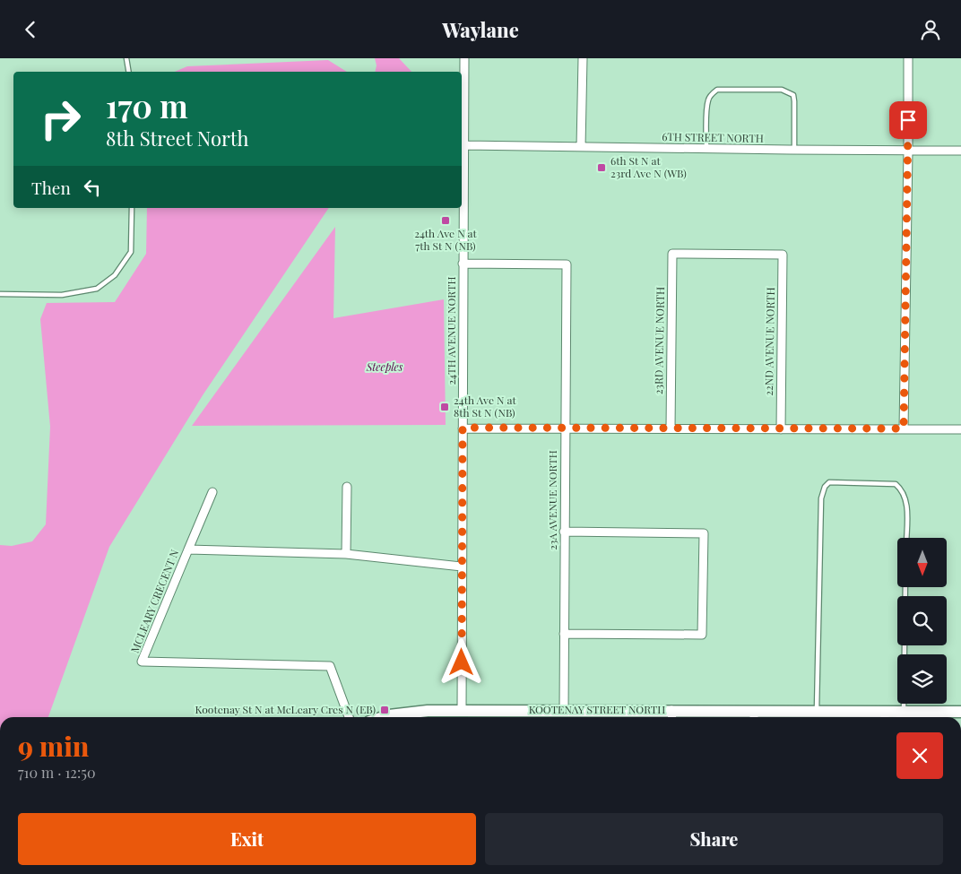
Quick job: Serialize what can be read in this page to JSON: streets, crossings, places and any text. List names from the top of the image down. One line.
{"streets":{"street":["6TH STREET NORTH","24TH AVENUE NORTH","23RD AVENUE NORTH","22ND AVENUE NORTH","23A AVENUE NORTH","MCLEARY CRECENT N","KOOTENAY STREET NORTH"]},"crossings":[["6TH STREET NORTH","24TH AVENUE NORTH"],["24TH AVENUE NORTH","23A AVENUE NORTH"],["24TH AVENUE NORTH","MCLEARY CRECENT N"],["24TH AVENUE NORTH","KOOTENAY STREET NORTH"],["23RD AVENUE NORTH","22ND AVENUE NORTH"],["23A AVENUE NORTH","KOOTENAY STREET NORTH"]],"parks":["Steeples"],"places":{"transit":["6th St N at 23rd Ave N (WB)","24th Ave N at 7th St N (NB)","24th Ave N at 8th St N (NB)","Kootenay St N at McLeary Cres N (EB)"]},"north":"bottom","page":{"header":"Waylane","turn":["170 m","8th Street North"],"then":"Then","heading":["9 min","710 m · 12:50"],"buttons":["Exit","Share"]}}
